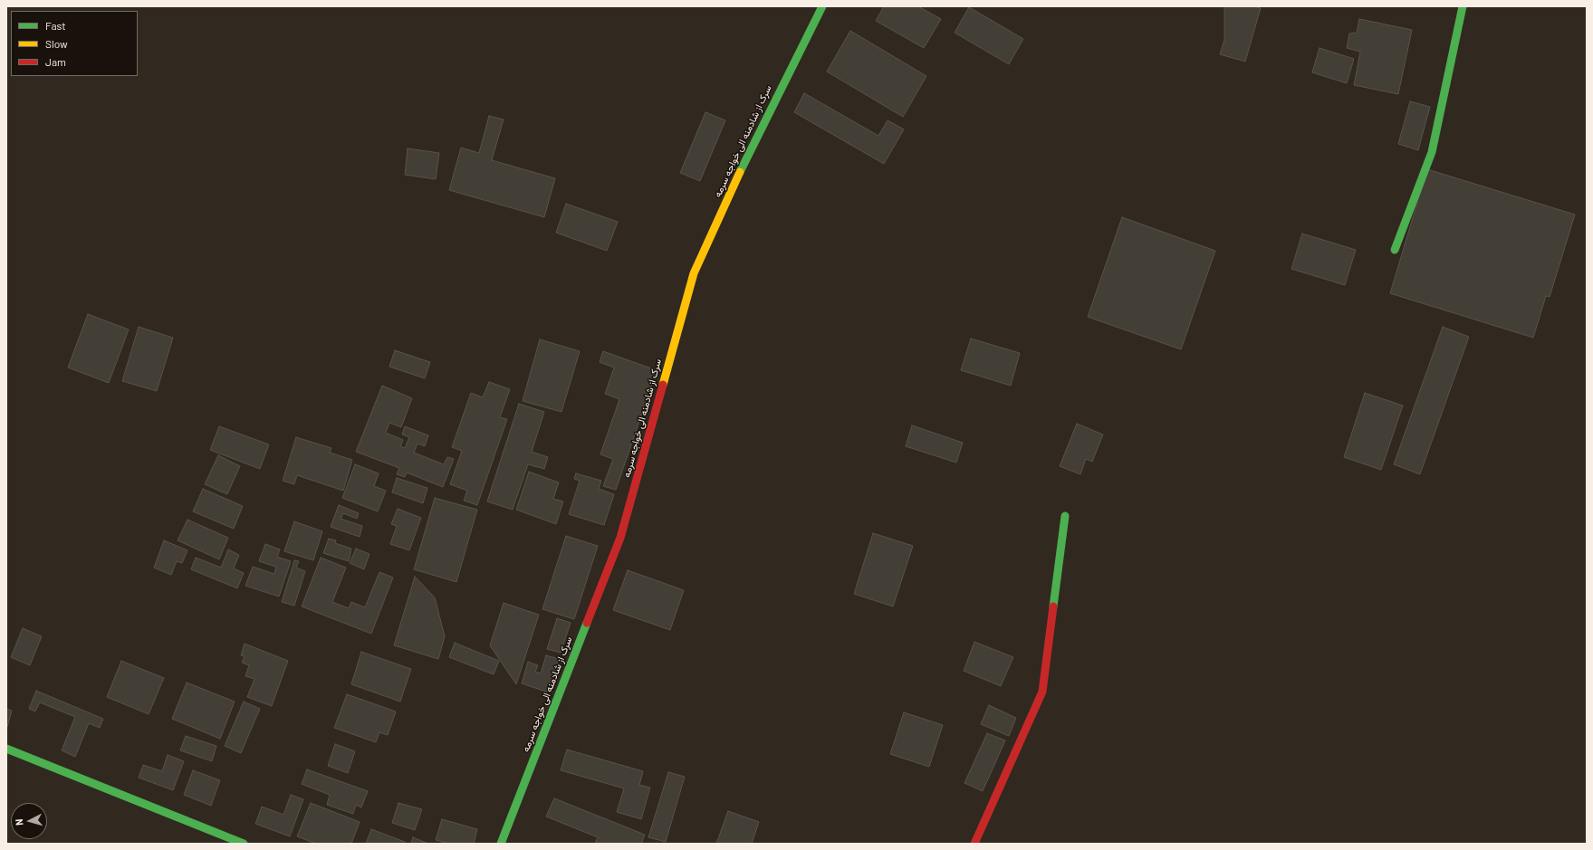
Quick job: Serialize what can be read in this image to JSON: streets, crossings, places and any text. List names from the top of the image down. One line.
{"streets":{"street":["سرک از شادمنه الی خواجه سرمه"]},"legend":["Fast","Slow","Jam"],"north":"left"}
